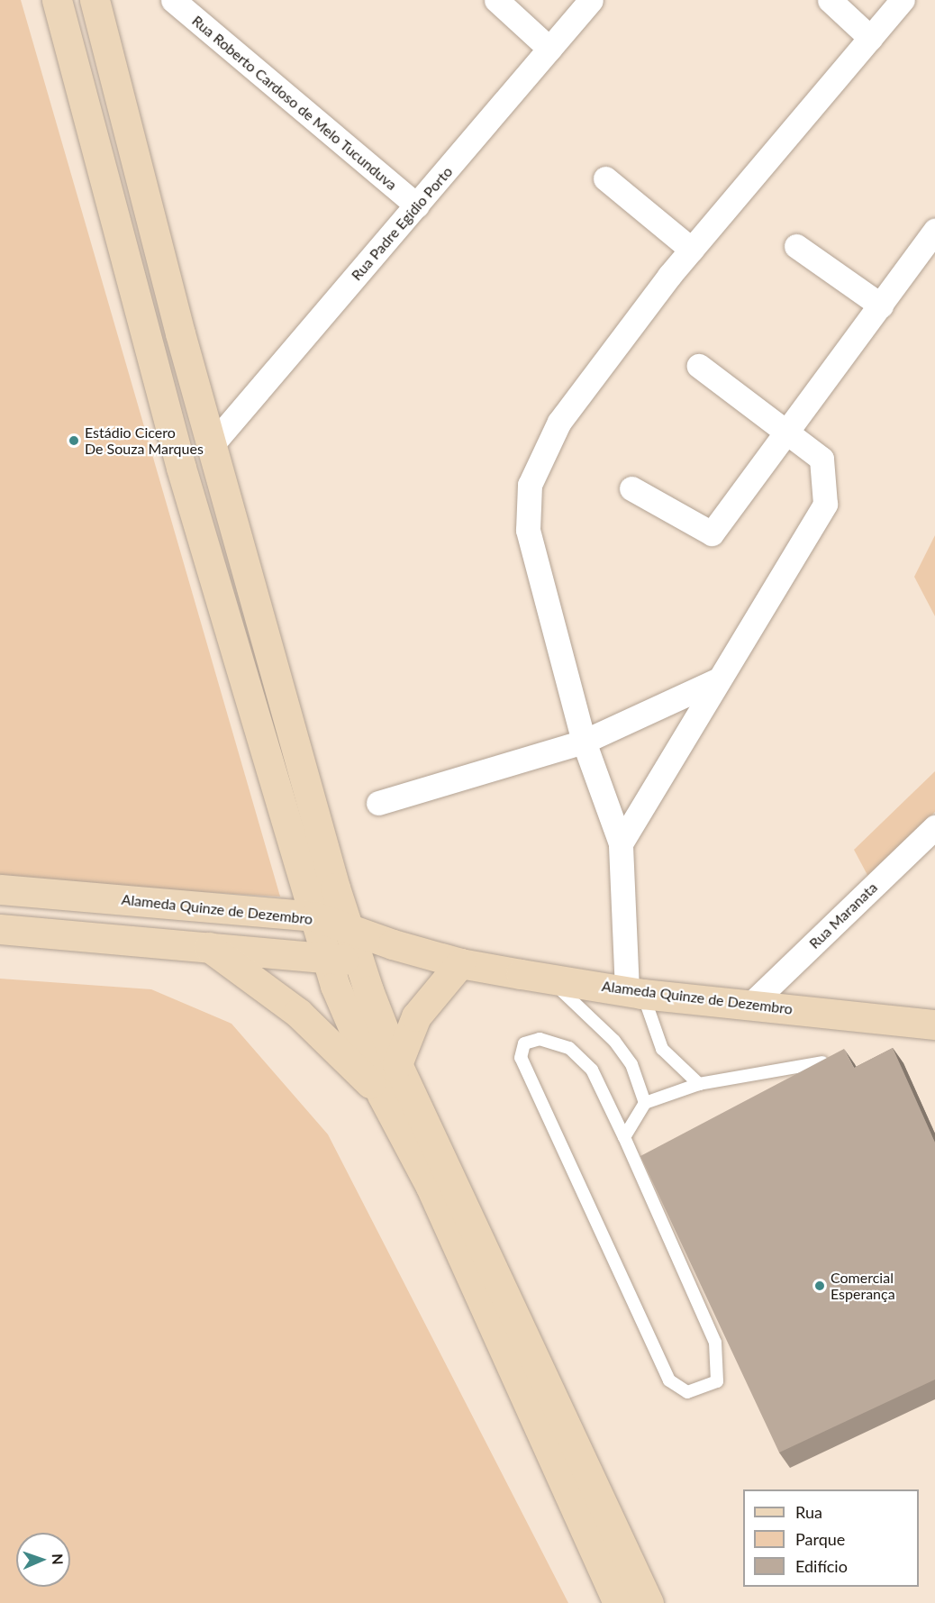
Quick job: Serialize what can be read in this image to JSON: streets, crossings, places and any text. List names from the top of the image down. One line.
{"streets":{"main road":["Alameda Quinze de Dezembro"],"street":["Rua Roberto Cardoso de Melo Tucunduva","Rua Padre Egídio Porto","Rua Maranata"]},"crossings":[["Rua Roberto Cardoso de Melo Tucunduva","Rua Padre Egídio Porto"],["Alameda Quinze de Dezembro","Rua Maranata"]],"places":["Estádio Cicero De Souza Marques","Comercial Esperança"],"legend":["Rua","Parque","Edifício"],"north":"right"}
